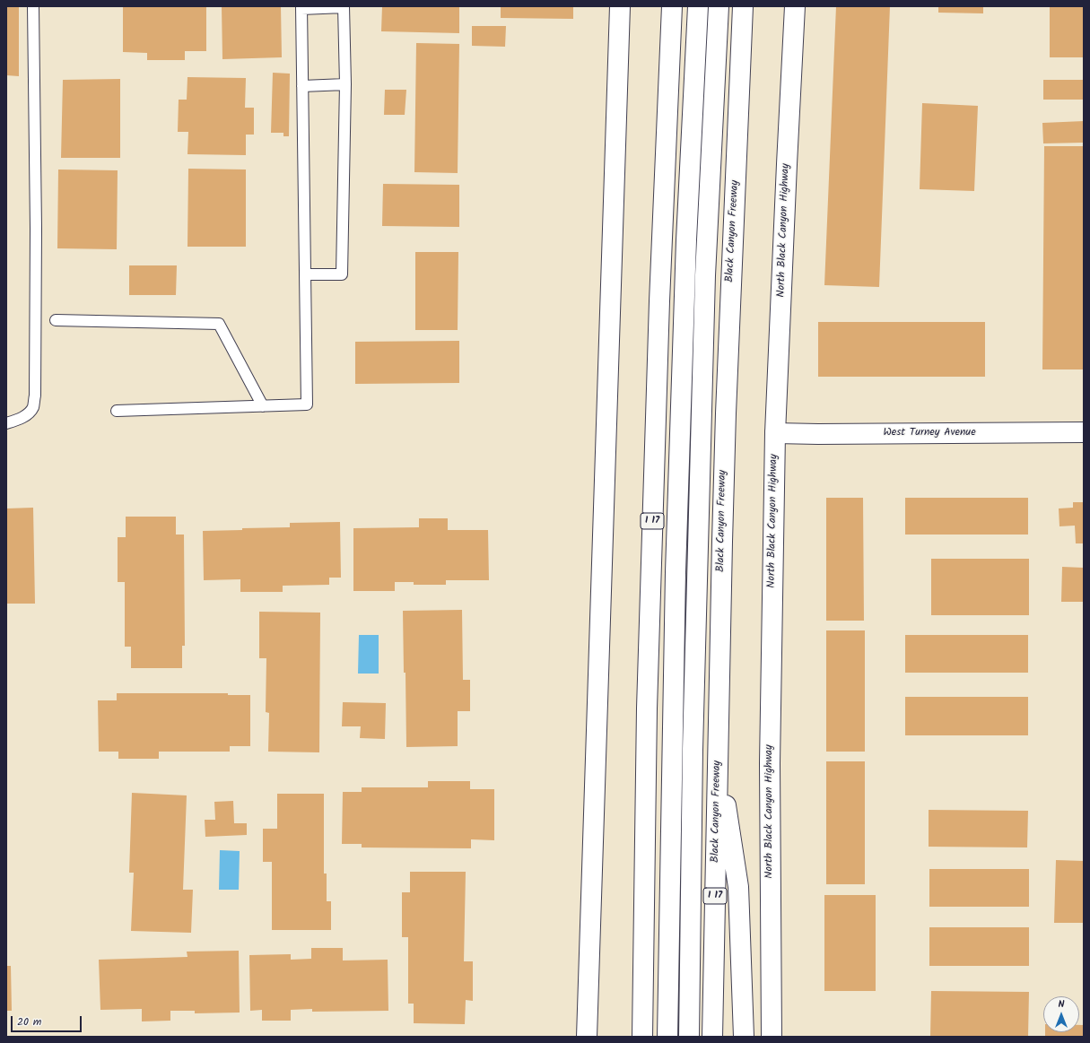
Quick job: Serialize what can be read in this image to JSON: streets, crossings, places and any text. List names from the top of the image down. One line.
{"streets":{"main road":["North Black Canyon Highway","Black Canyon Freeway","West Turney Avenue","I 17"]},"crossings":[["North Black Canyon Highway","West Turney Avenue"]],"scale_bar":"20 m","north":"top"}
